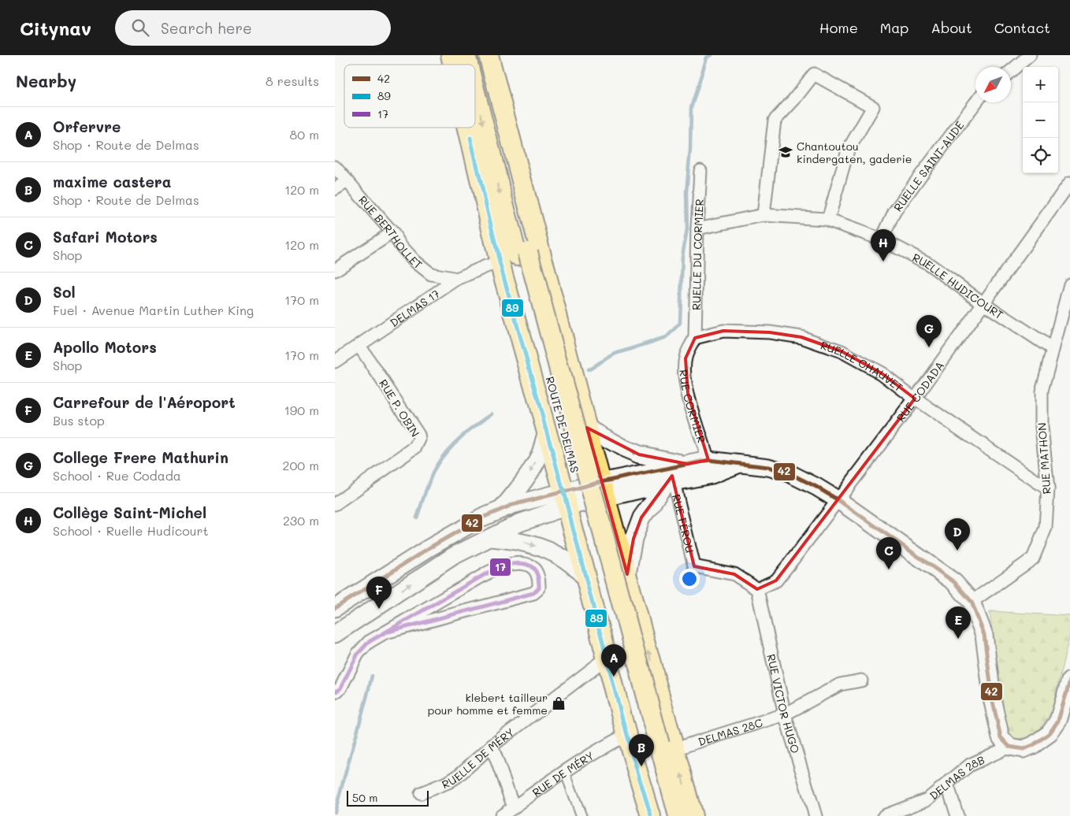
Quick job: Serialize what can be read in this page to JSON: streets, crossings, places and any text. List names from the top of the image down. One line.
{"streets":{"main road":["ROUTE DE DELMAS"],"street":["RUELLE SAINT-AUDE","RUE BERTHOLLET","RUELLE DU CORMIER","RUELLE HUDICOURT","DELMAS 17","RUELLE CHAUVET","RUE CODADA","RUE CORMIER","RUE P. OBIN","RUE MATHON","RUE FÉROU","RUE VICTOR HUGO","DELMAS 28C","RUELLE DE MÉRY","RUE DE MÉRY","DELMAS 28B"]},"crossings":[["RUELLE SAINT-AUDE","RUELLE HUDICOURT"],["RUE BERTHOLLET","DELMAS 17"],["RUELLE DU CORMIER","RUELLE HUDICOURT"],["RUELLE DU CORMIER","RUELLE CHAUVET"],["RUELLE DU CORMIER","RUE CORMIER"],["RUELLE HUDICOURT","RUE CODADA"],["RUELLE HUDICOURT","RUE MATHON"],["DELMAS 17","RUE P. OBIN"],["DELMAS 17","ROUTE DE DELMAS"],["RUELLE CHAUVET","RUE CODADA"],["RUELLE CHAUVET","RUE CORMIER"],["RUELLE CHAUVET","RUE MATHON"],["RUE CODADA","RUE FÉROU"],["RUE CODADA","RUE VICTOR HUGO"],["ROUTE DE DELMAS","DELMAS 28C"],["RUE FÉROU","RUE VICTOR HUGO"],["RUE VICTOR HUGO","DELMAS 28C"]],"places":{"school or university":["Chantoutou kindergaten, gaderie"],"shop":["klebert tailleur pour homme et femme"]},"lines":["transit line 89","transit line 42","transit line 17"],"legend":["42","89","17"],"scale_bar":"50 m","north":"bottom left","page":{"header":"Citynav","search":"Search here","nav":["Home","Map","About","Contact"],"heading":["Nearby","8 results"],"map_buttons":["+","−"],"list":[{"mark":"A","name":"Orfervre","note":"Shop · Route de Delmas","value":"80 m"},{"mark":"B","name":"maxime castera","note":"Shop · Route de Delmas","value":"120 m"},{"mark":"C","name":"Safari Motors","note":"Shop","value":"120 m"},{"mark":"D","name":"Sol","note":"Fuel · Avenue Martin Luther King","value":"170 m"},{"mark":"E","name":"Apollo Motors","note":"Shop","value":"170 m"},{"mark":"F","name":"Carrefour de l'Aéroport","note":"Bus stop","value":"190 m"},{"mark":"G","name":"College Frere Mathurin","note":"School · Rue Codada","value":"200 m"},{"mark":"H","name":"Collège Saint-Michel","note":"School · Ruelle Hudicourt","value":"230 m"}],"pins":["H","G","D","C","F","E","A","B"],"scale":"50 m"}}
